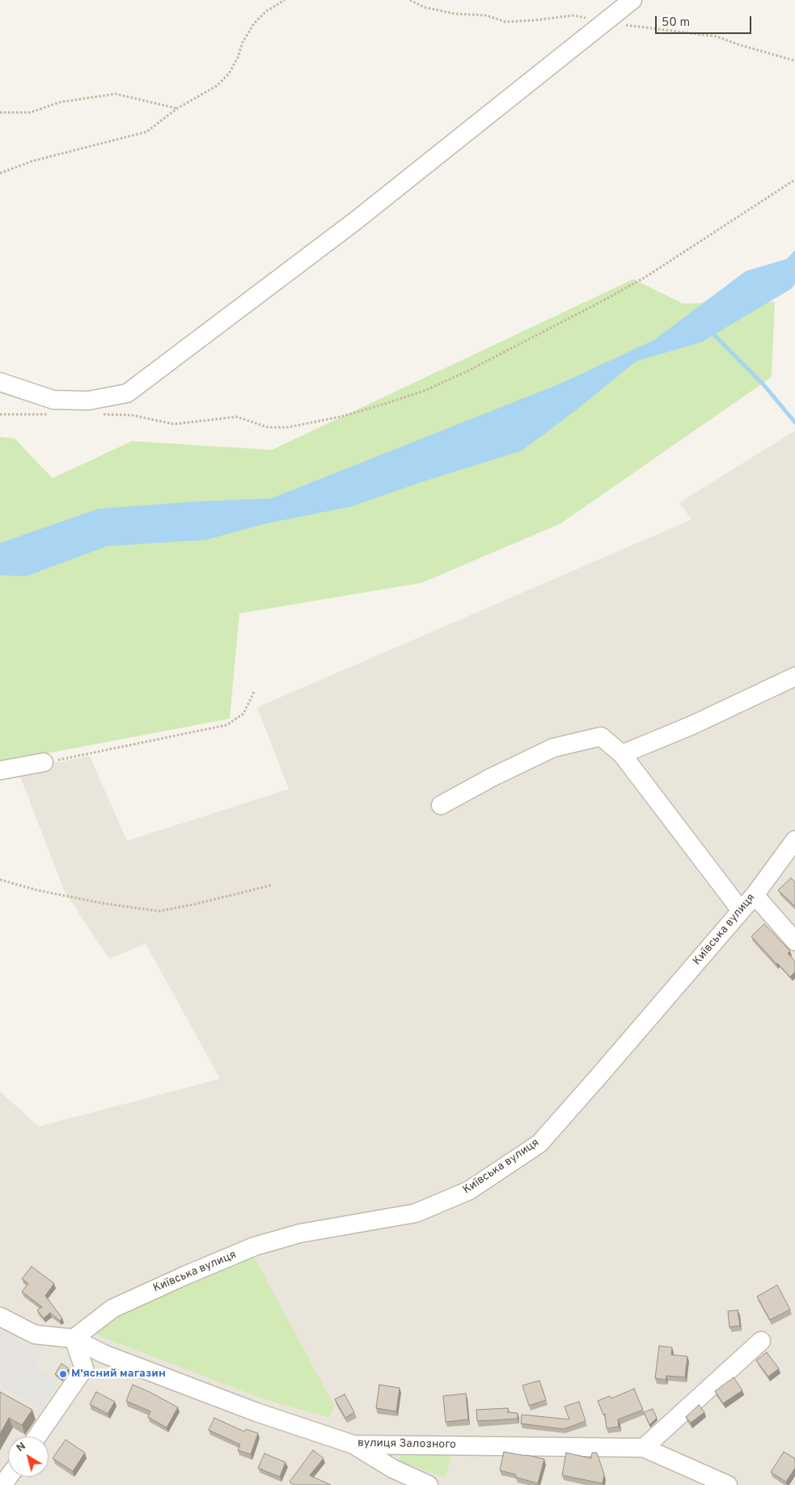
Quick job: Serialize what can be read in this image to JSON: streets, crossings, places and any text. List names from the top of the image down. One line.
{"streets":{"street":["Київська вулиця","вулиця Залозного"]},"crossings":[["Київська вулиця","вулиця Залозного"]],"places":["М'ясний магазин"],"scale_bar":"50 m","north":"top left"}
